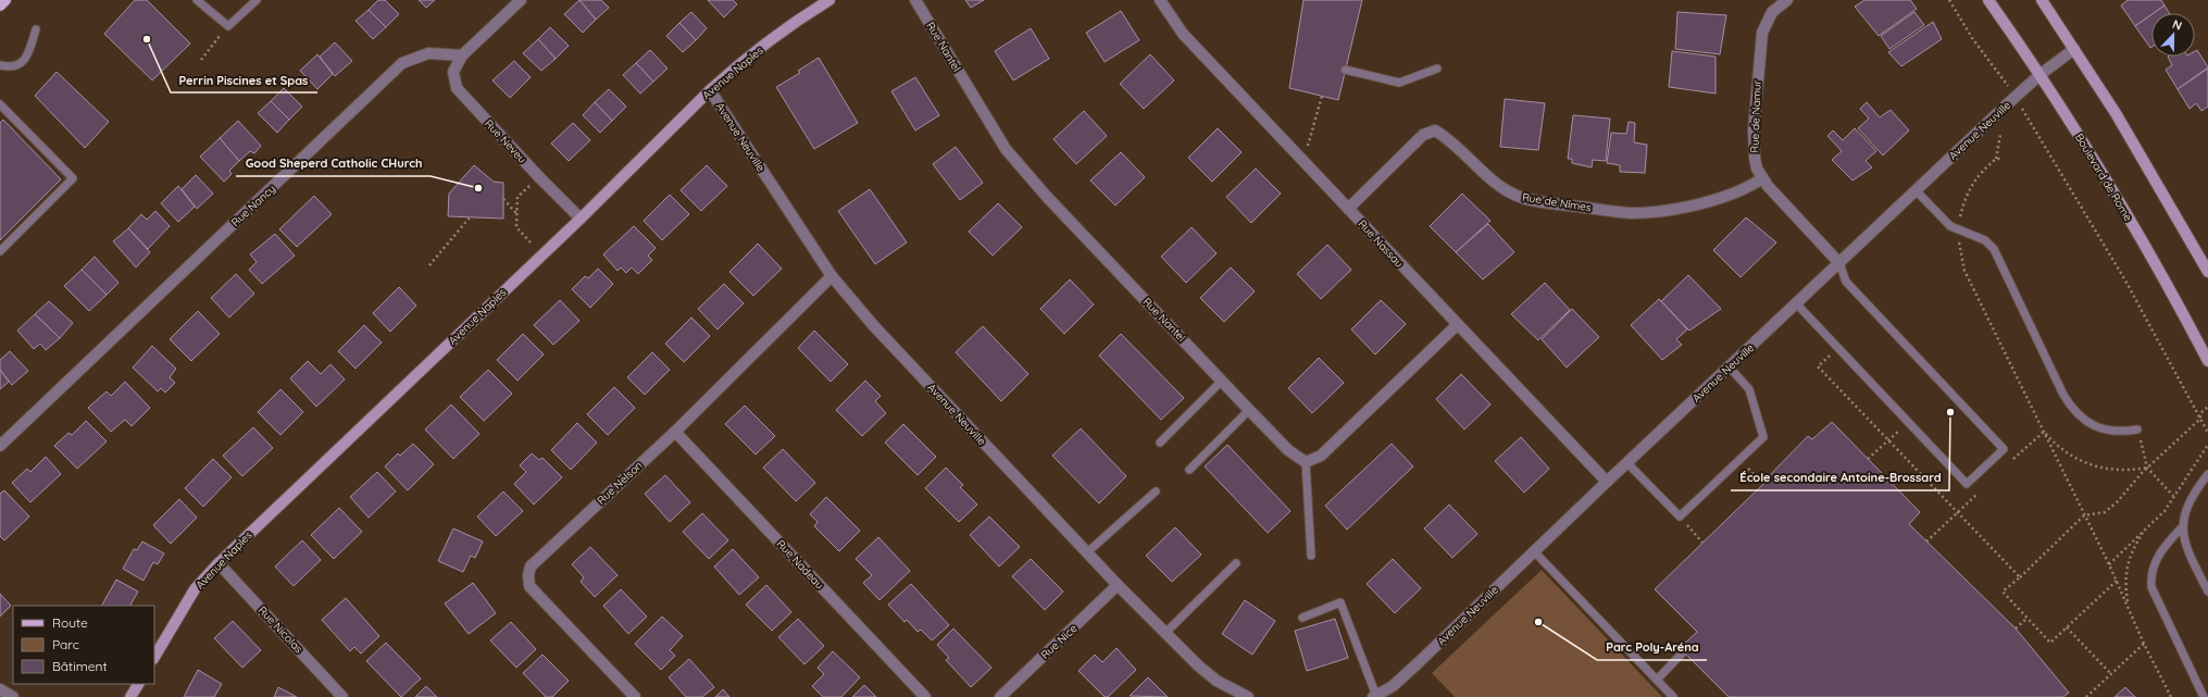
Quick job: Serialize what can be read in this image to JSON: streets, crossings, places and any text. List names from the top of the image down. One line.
{"streets":{"street":["Rue Nantel","Avenue Naples","Rue de Namur","Avenue Neuville","Rue Neveu","Boulevard de Rome","Rue de Nîmes","Rue Nancy","Rue Nassau","Rue Nelson","Rue Nadeau","Rue Nicolas","Rue Nice"]},"crossings":[["Avenue Naples","Avenue Neuville"],["Avenue Naples","Rue Neveu"],["Avenue Naples","Rue Nicolas"],["Rue de Namur","Avenue Neuville"],["Rue de Namur","Rue de Nîmes"],["Avenue Neuville","Boulevard de Rome"],["Avenue Neuville","Rue Nassau"],["Avenue Neuville","Rue Nelson"],["Avenue Neuville","Rue Nice"],["Rue Neveu","Rue Nancy"],["Rue de Nîmes","Rue Nassau"],["Rue Nelson","Rue Nadeau"]],"places":["Perrin Piscines et Spas","Good Sheperd Catholic CHurch","École secondaire Antoine-Brossard","Parc Poly-Aréna"],"legend":["Route","Parc","Bâtiment"],"north":"top"}
